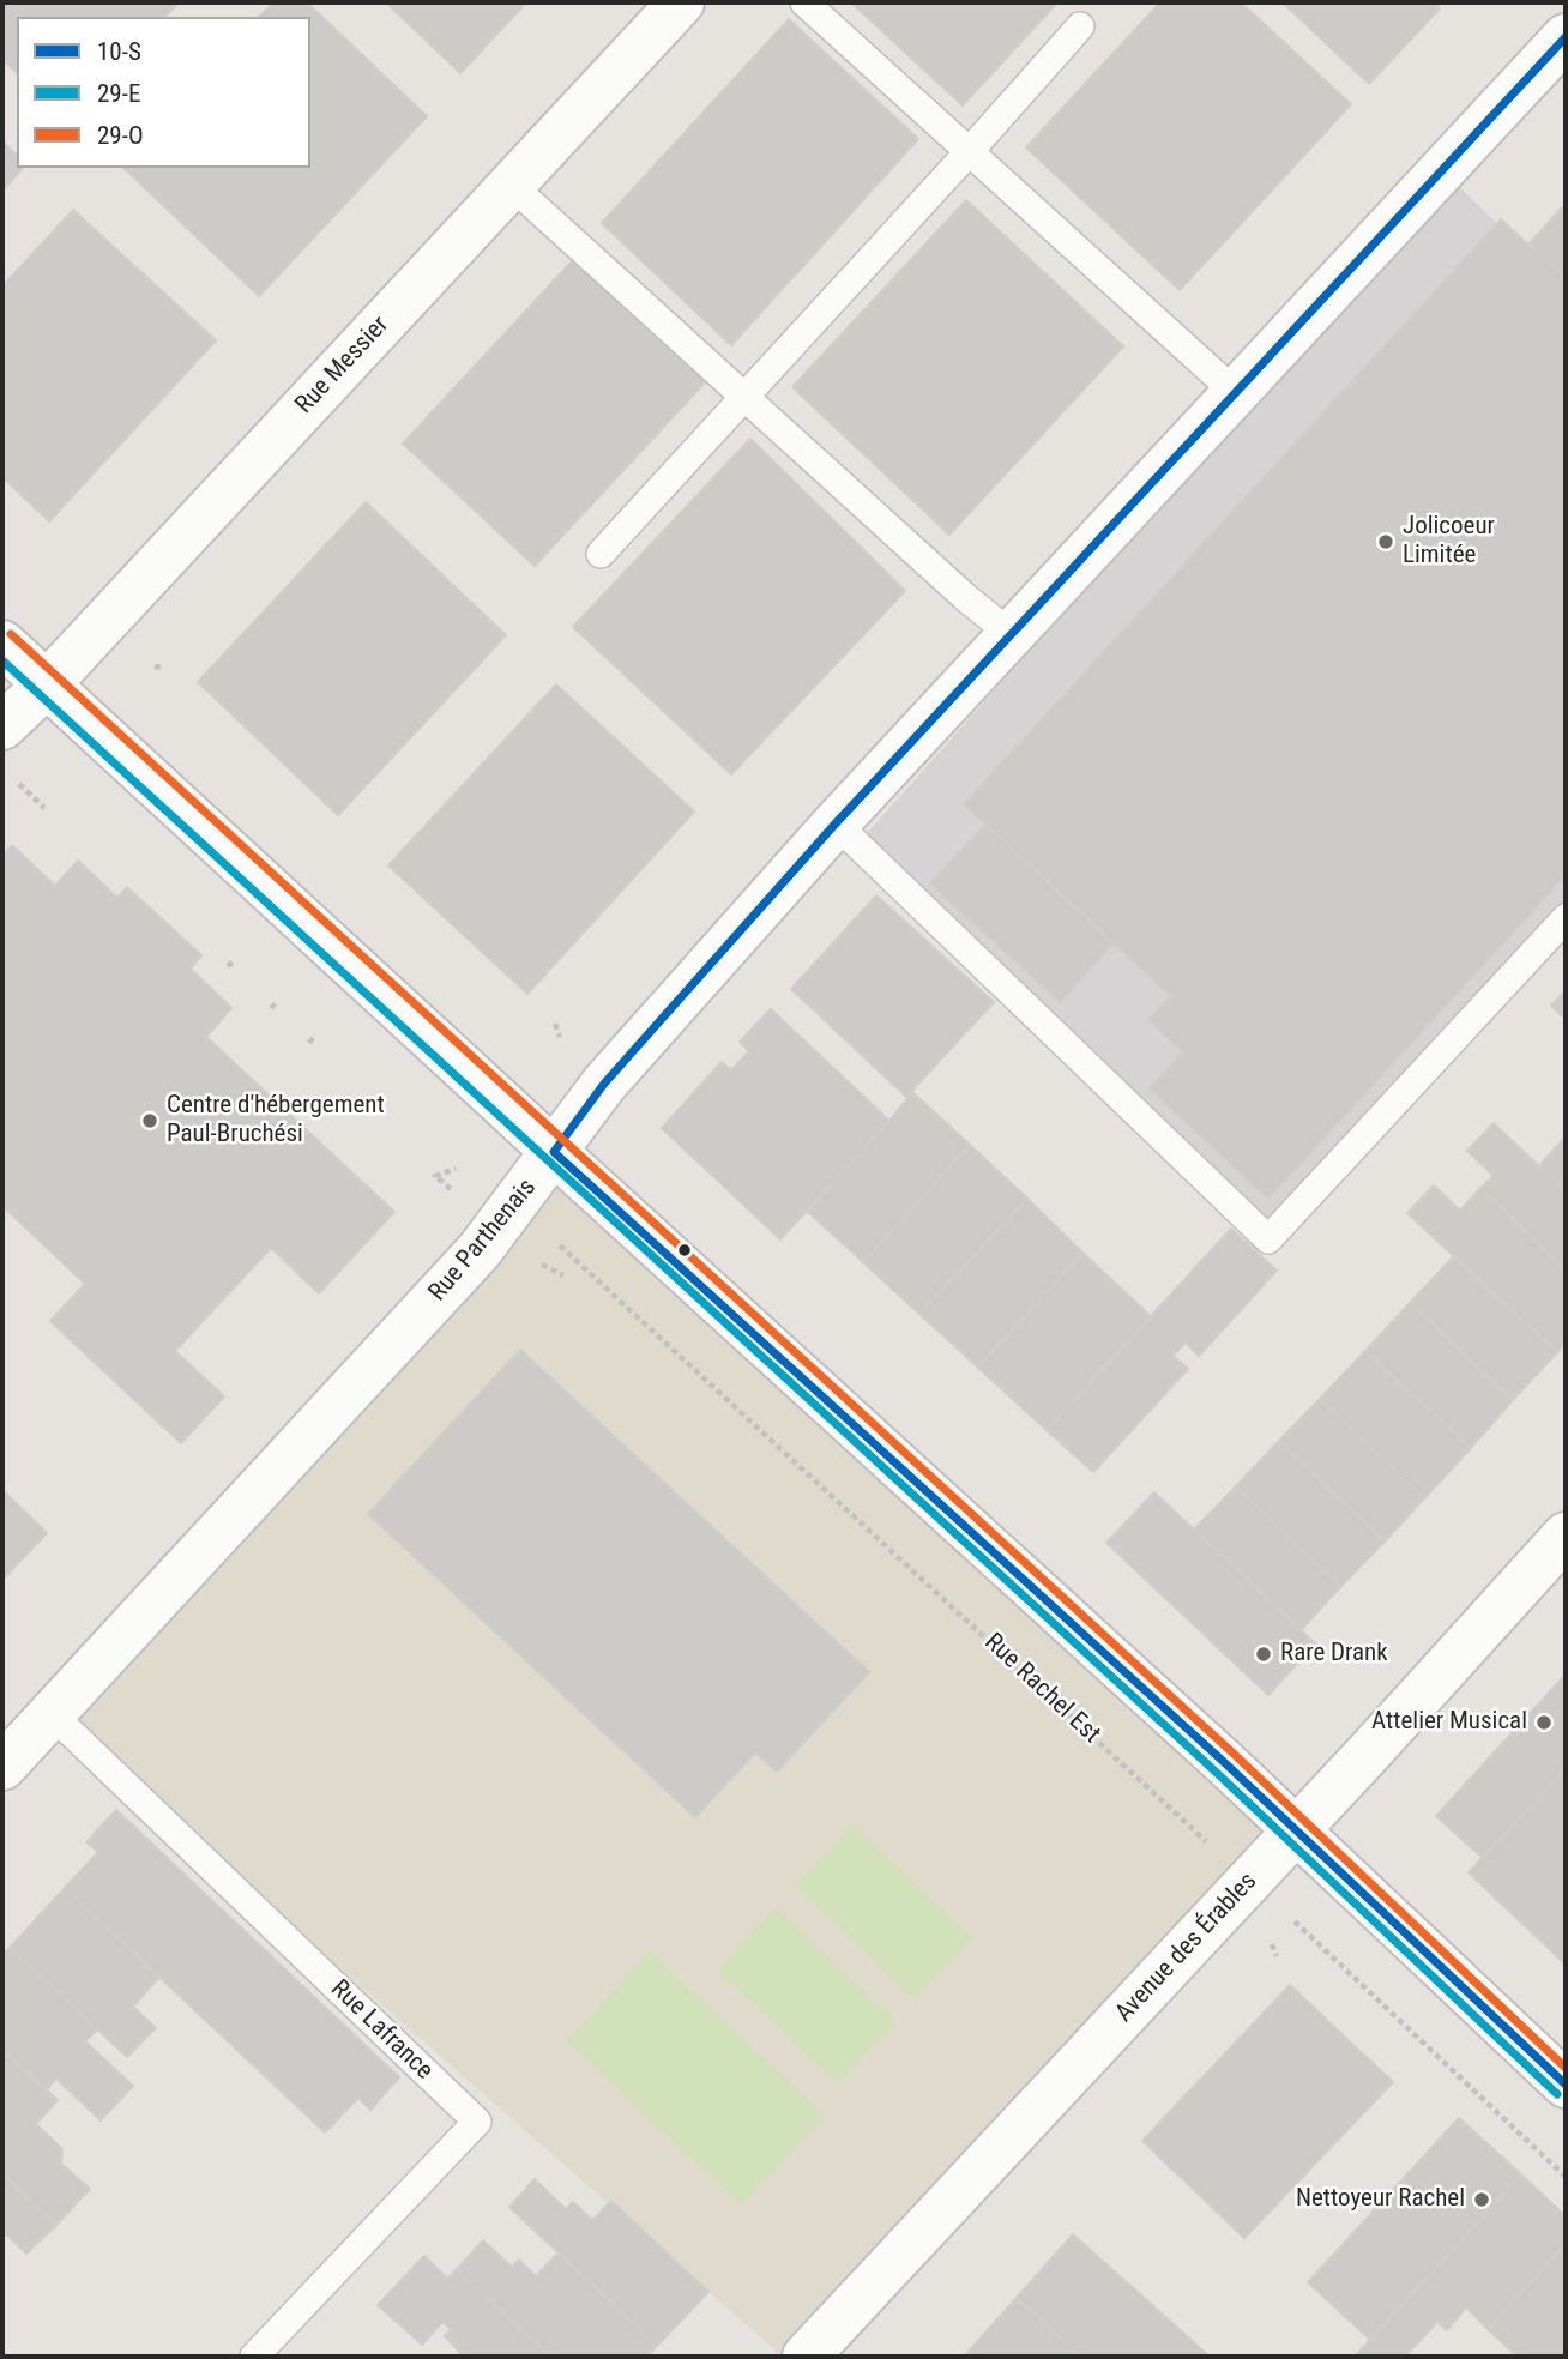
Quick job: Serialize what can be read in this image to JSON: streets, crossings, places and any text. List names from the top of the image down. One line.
{"streets":{"street":["Rue Messier","Rue Parthenais","Avenue des Érables"],"lane":["Rue Lafrance"],"path":["Rue Rachel Est"]},"crossings":[["Rue Parthenais","Rue Rachel Est"],["Rue Parthenais","Rue Lafrance"],["Rue Rachel Est","Avenue des Érables"]],"places":["Jolicoeur Limitée","Centre d'hébergement Paul-Bruchési","Rare Drank","Attelier Musical","Nettoyeur Rachel"],"lines":["transit line 10-S","transit line 29-O","transit line 29-E"],"legend":["10-S","29-E","29-O"]}
